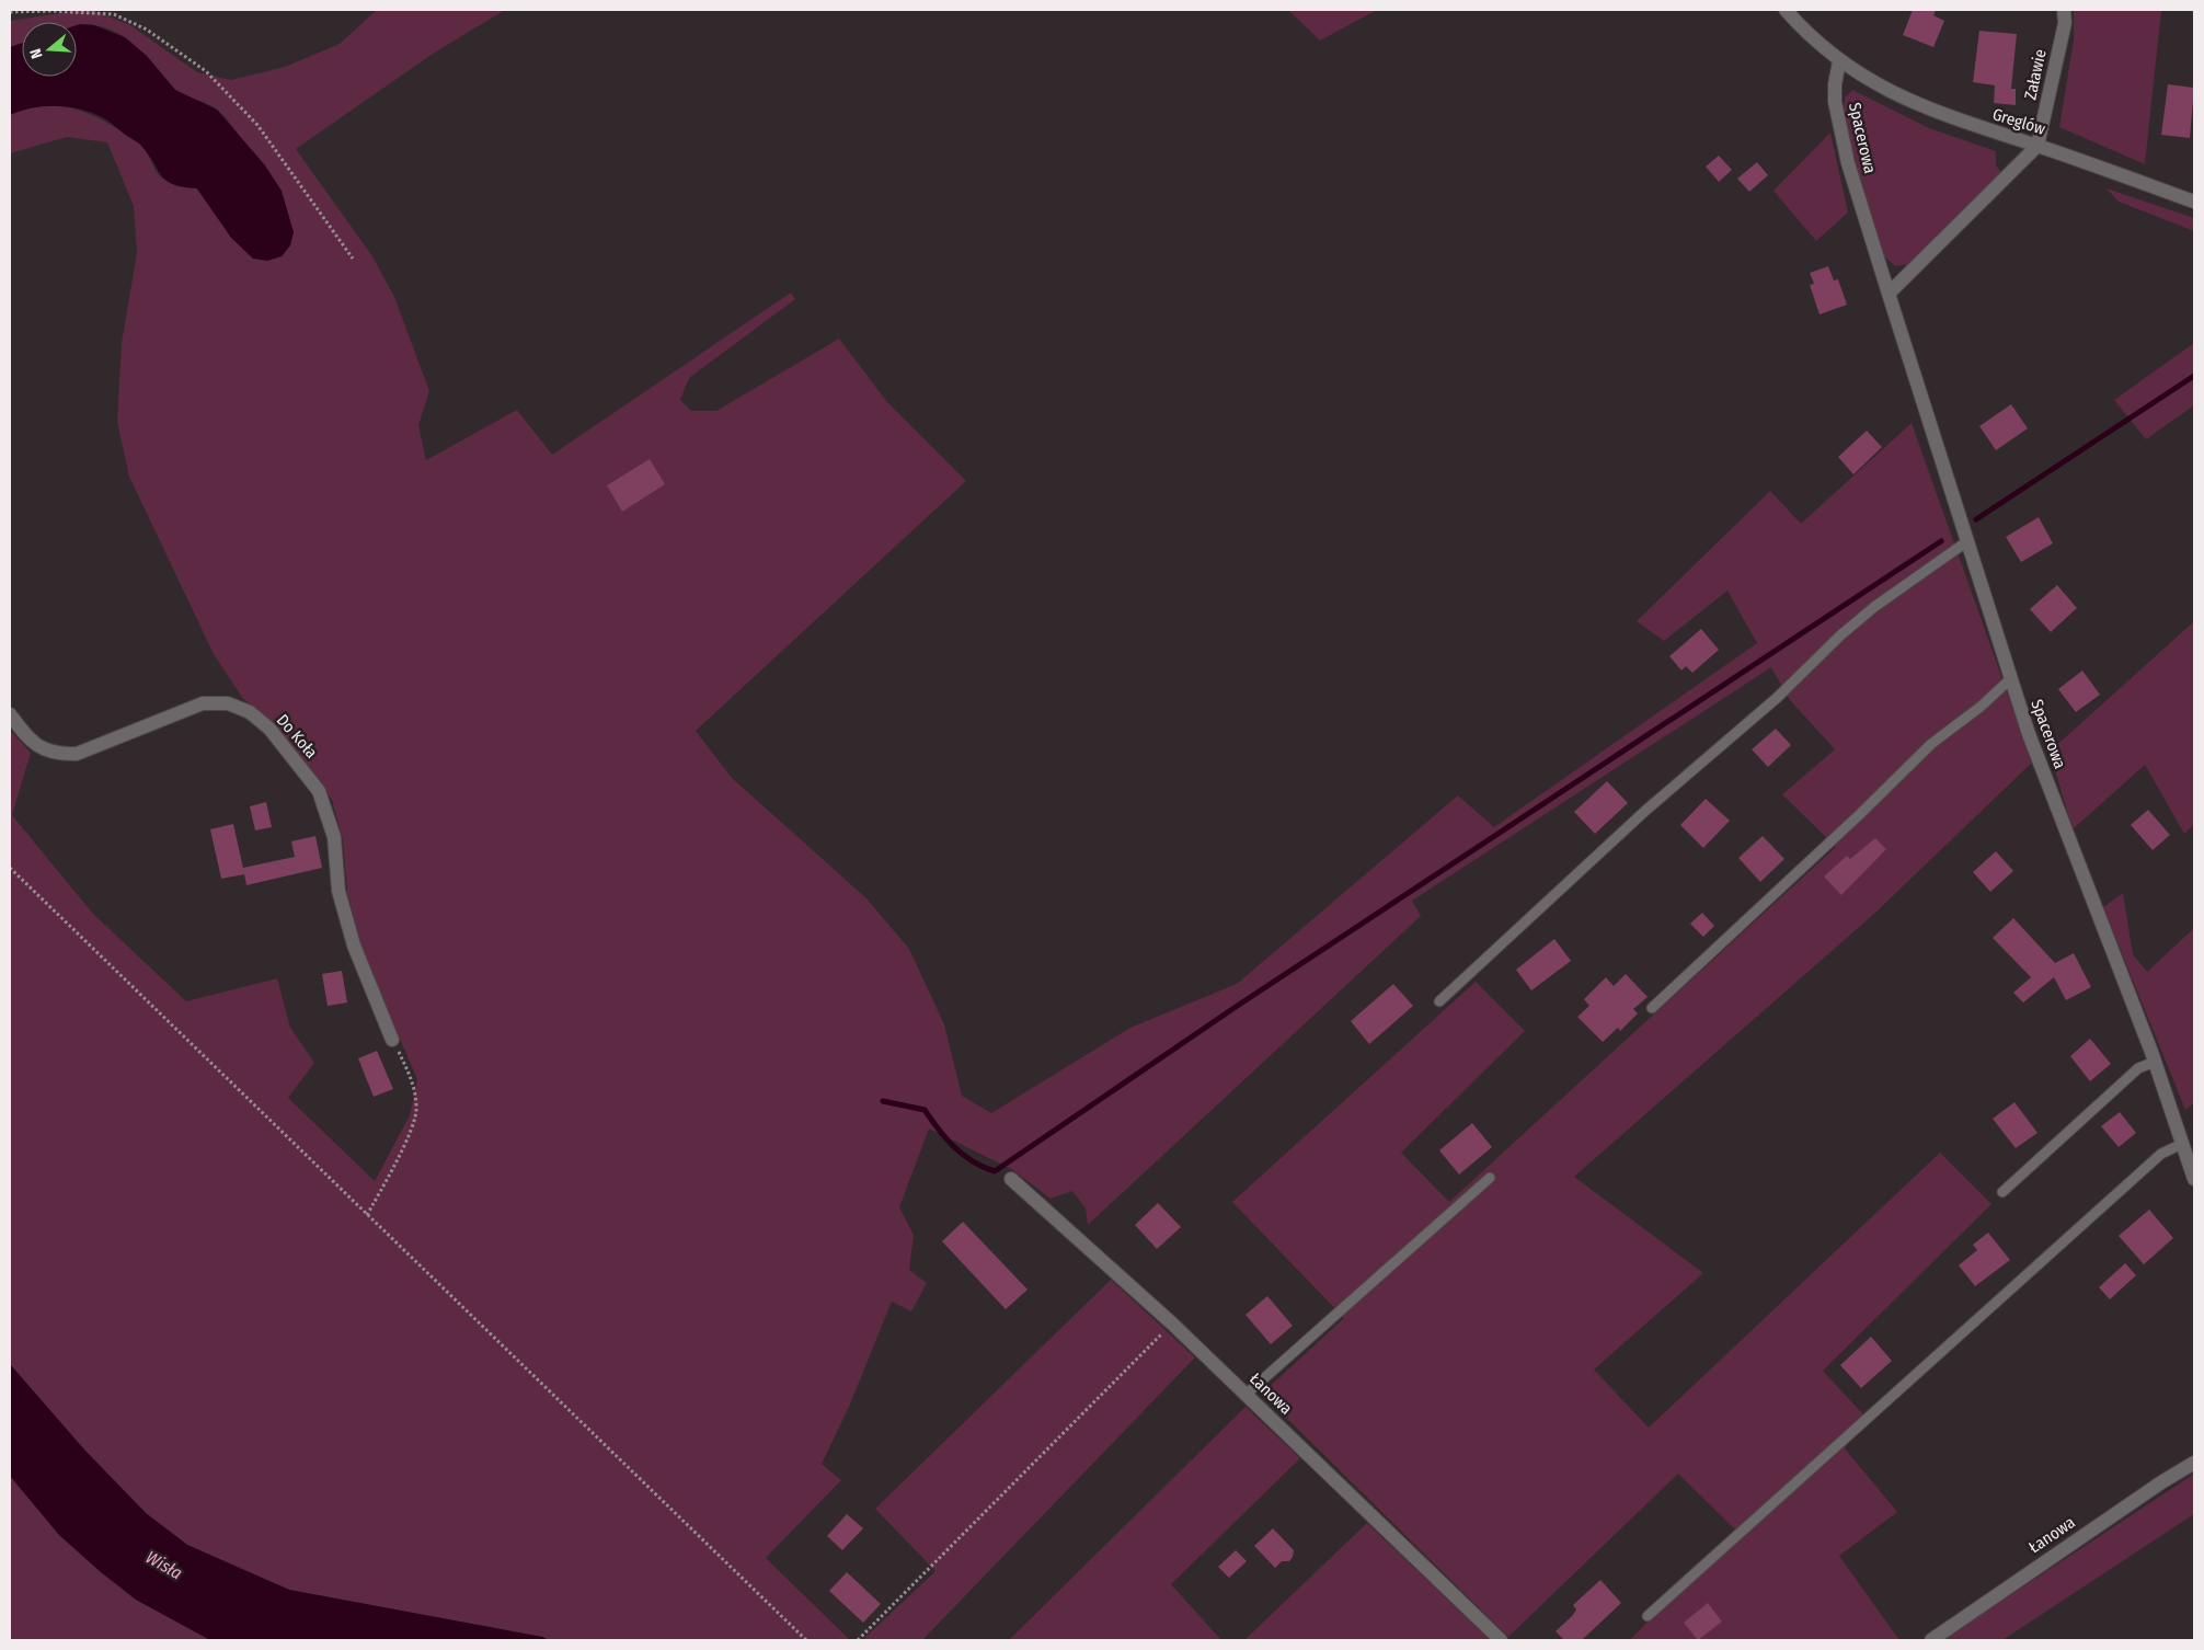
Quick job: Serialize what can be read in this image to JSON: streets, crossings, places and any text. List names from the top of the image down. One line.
{"streets":{"street":["Załawie","Greglów","Spacerowa","Do Koła","Łanowa"]},"crossings":[["Załawie","Greglów"],["Greglów","Spacerowa"]],"water":["Wisła"],"north":"left"}
